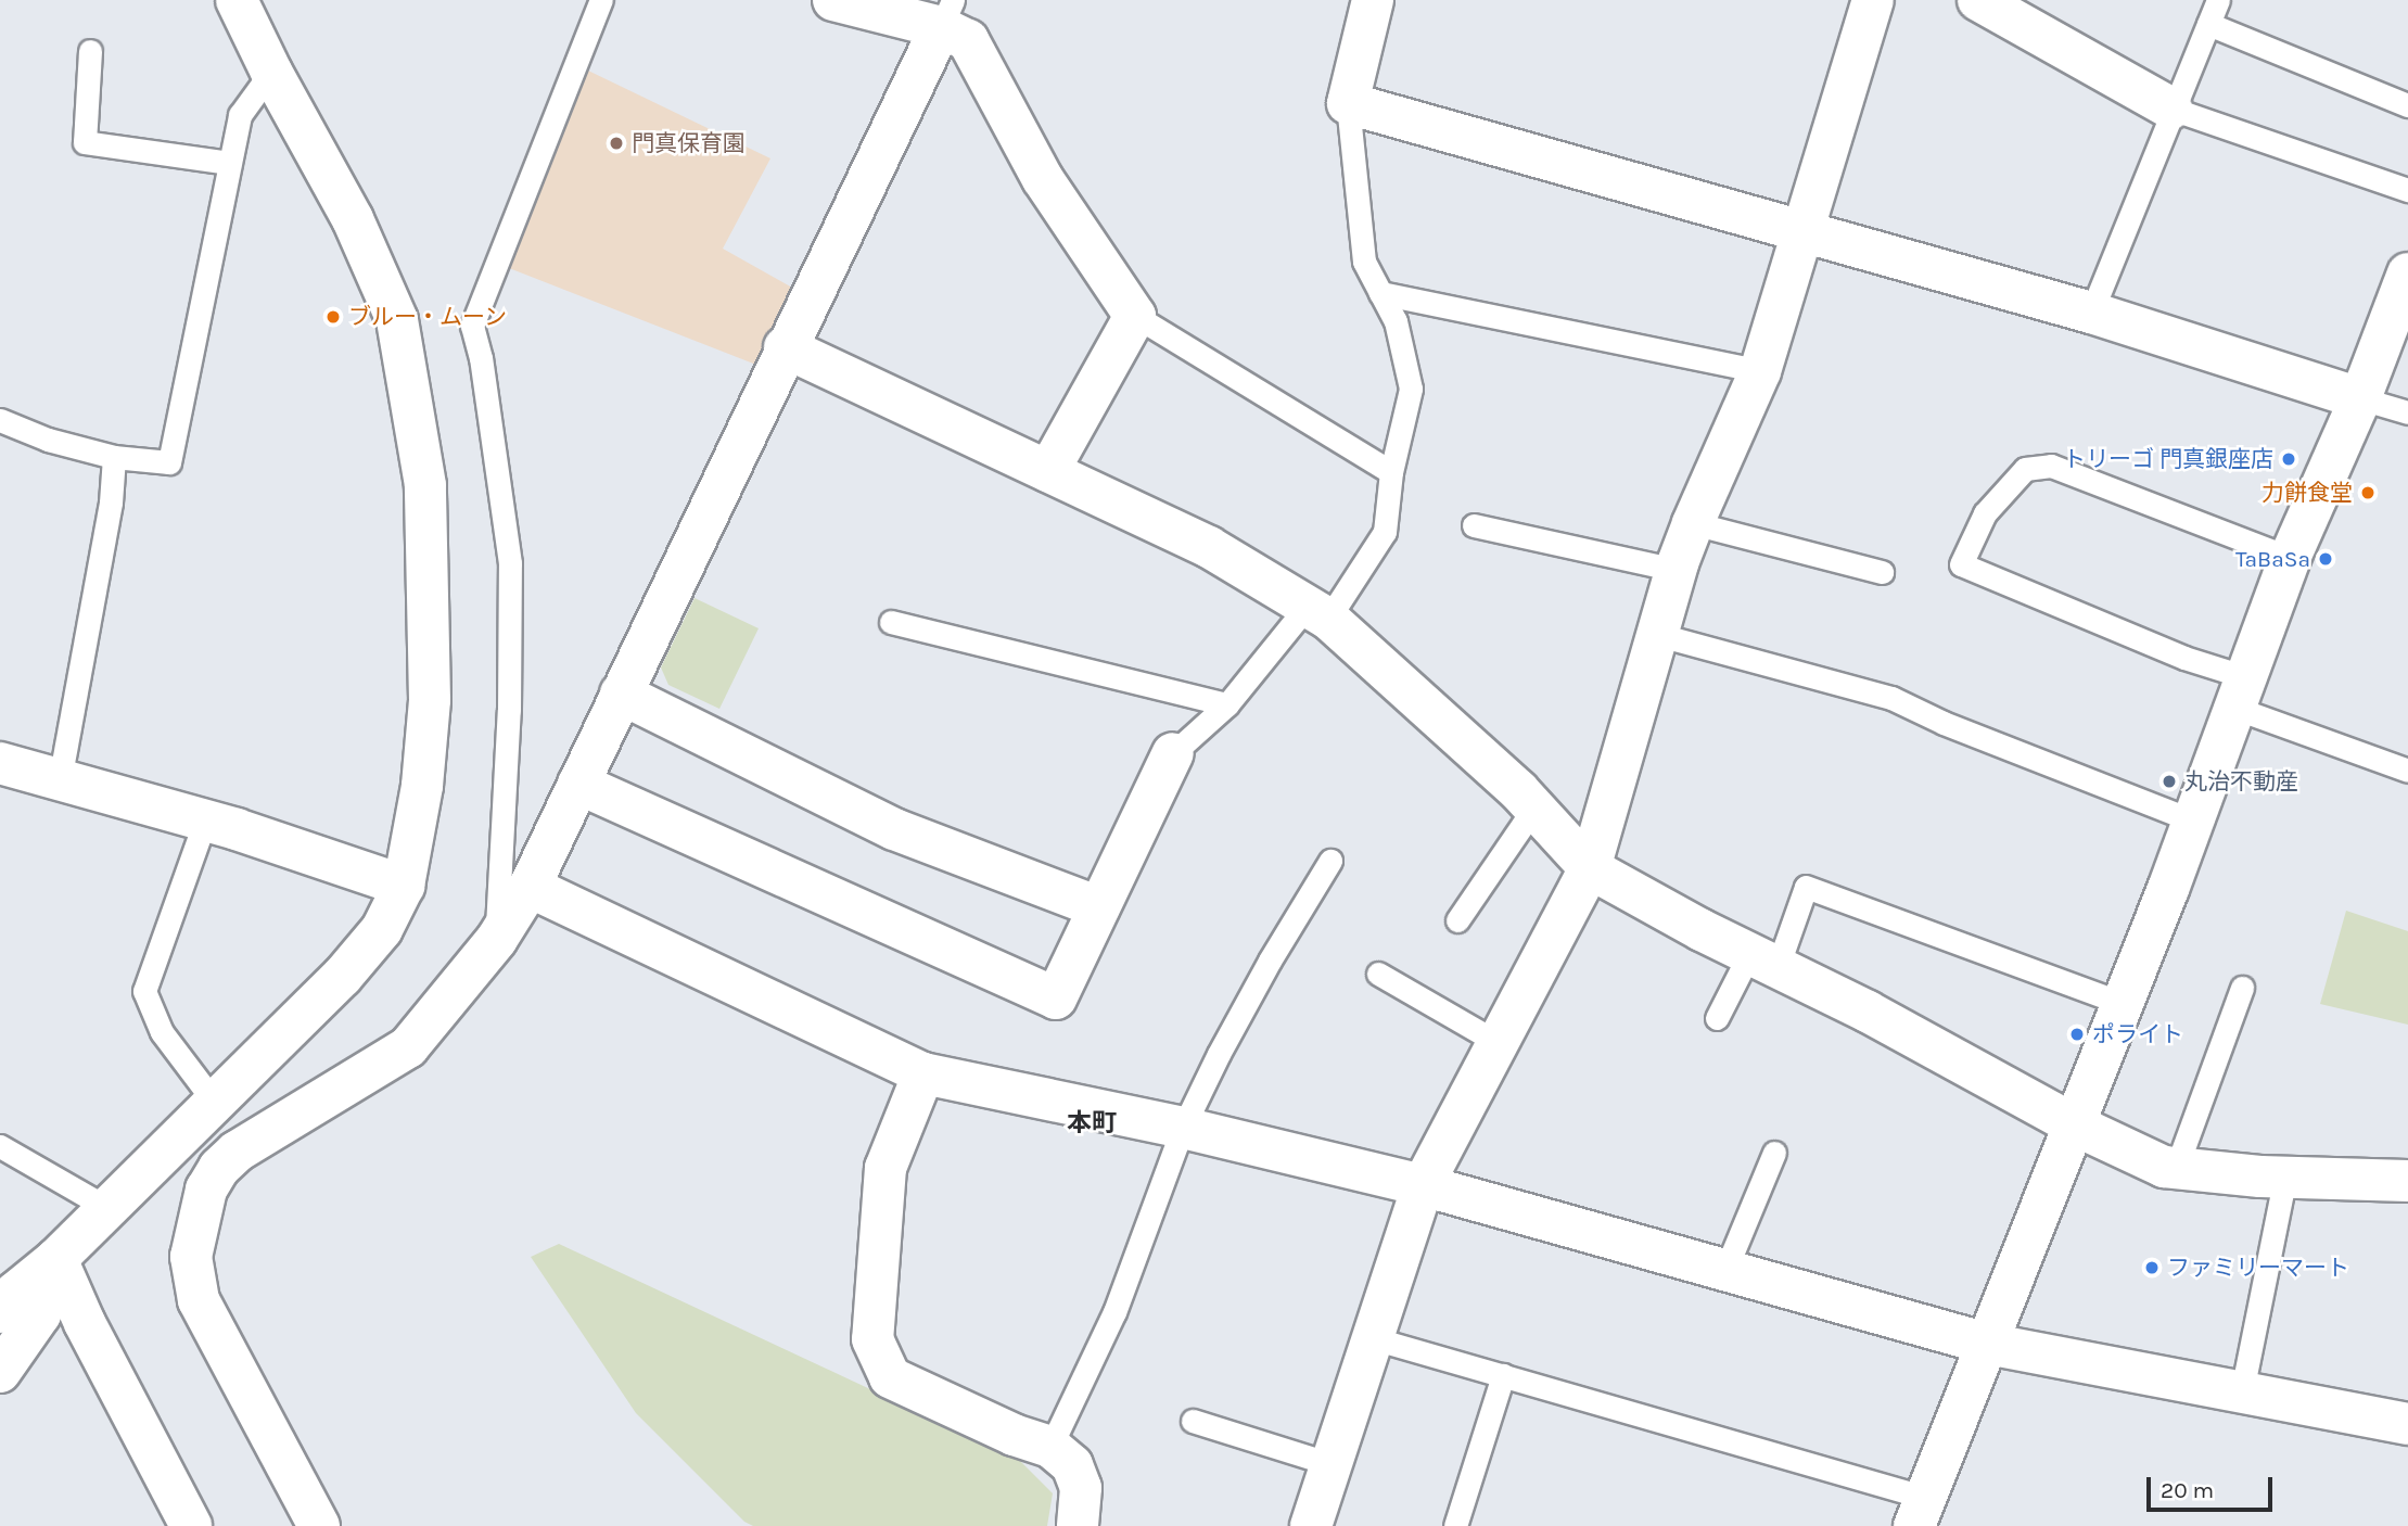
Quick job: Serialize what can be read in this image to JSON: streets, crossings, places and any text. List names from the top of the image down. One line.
{"districts":["本町"],"places":["門真保育園","ブルー・ムーン","トリーゴ 門真銀座店","力餅食堂","TaBaSa","丸治不動産","ポライト","ファミリーマート"],"scale_bar":"20 m"}
